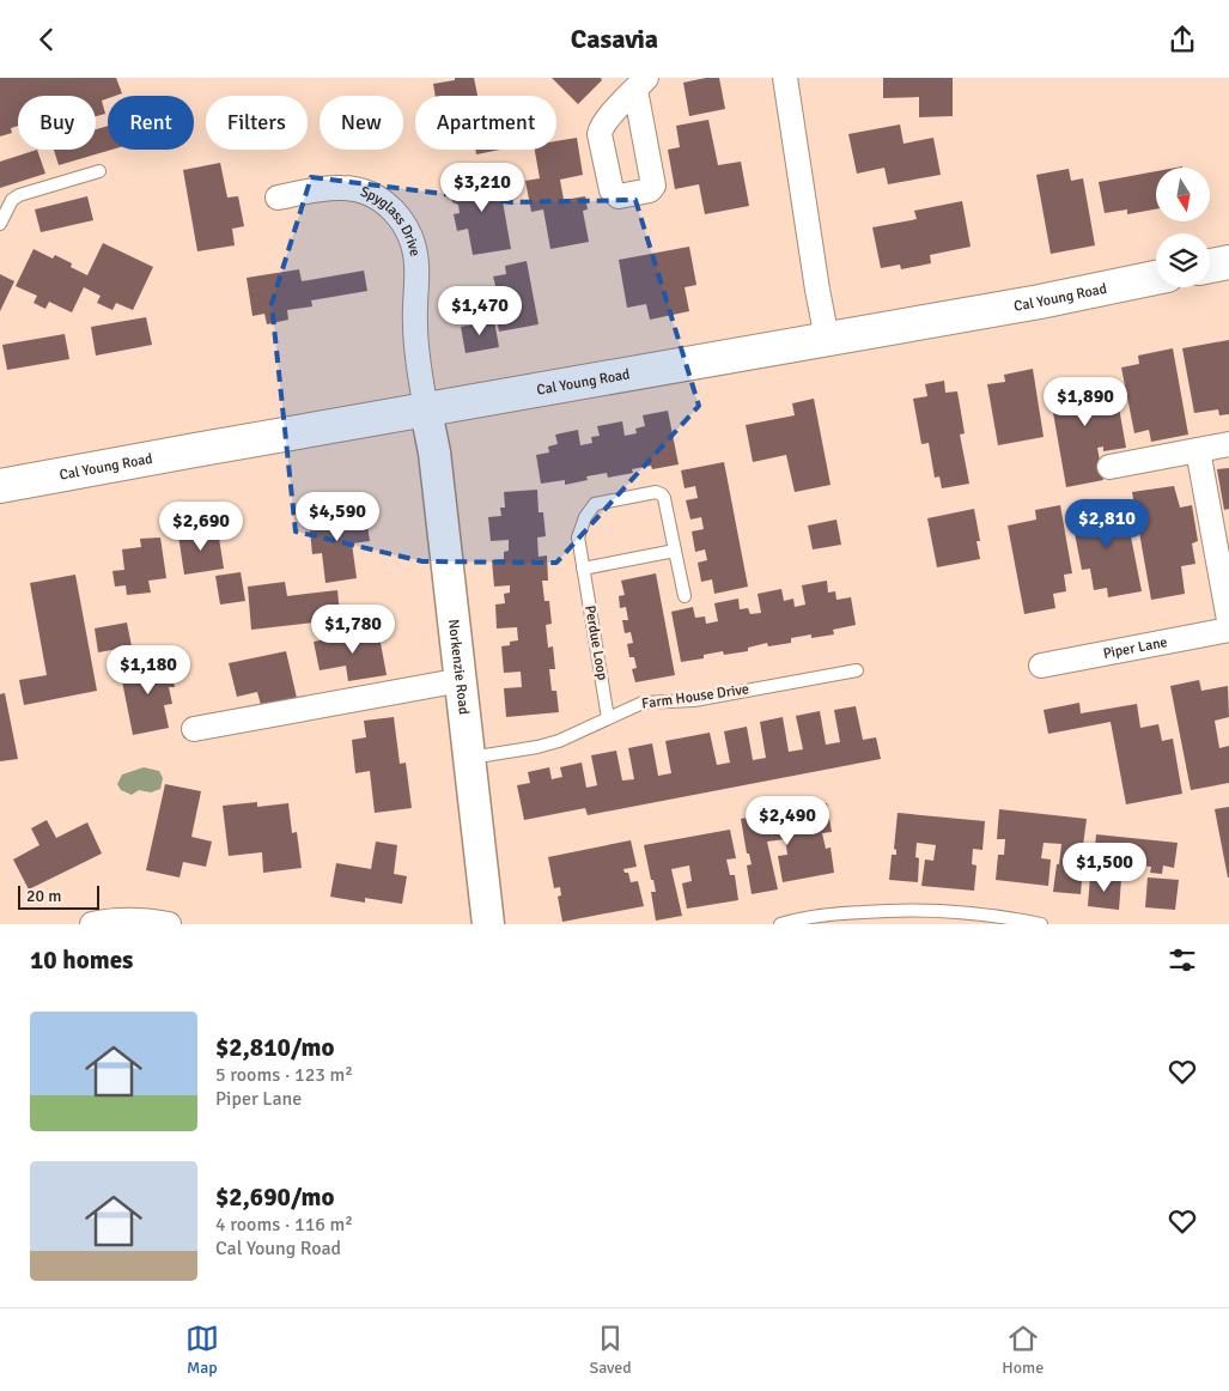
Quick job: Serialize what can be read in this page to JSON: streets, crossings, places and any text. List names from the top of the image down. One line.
{"streets":{"main road":["Cal Young Road"],"street":["Spyglass Drive","Piper Lane","Norkenzie Road"],"lane":["Perdue Loop","Farm House Drive"]},"crossings":[["Spyglass Drive","Cal Young Road"],["Spyglass Drive","Norkenzie Road"],["Cal Young Road","Norkenzie Road"],["Perdue Loop","Farm House Drive"],["Norkenzie Road","Farm House Drive"]],"scale_bar":"20 m","north":"bottom","page":{"header":"Casavia","chip":["Buy","Rent","Filters","New","Apartment"],"price":["$3,210","$1,470","$1,890","$4,590","$2,810","$2,690","$1,780","$1,180","$2,490","$1,500"],"scale":"20 m","heading":"10 homes","list":[{"name":"$2,810/mo","note":"5 rooms · 123 m² · Piper Lane"},{"name":"$2,690/mo","note":"4 rooms · 116 m² · Cal Young Road"}],"tabs":["Map","Saved","Home"]}}
